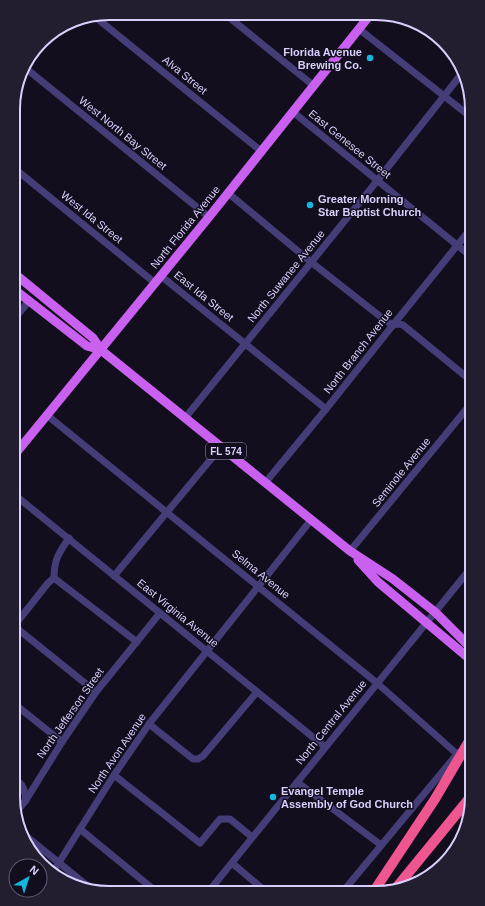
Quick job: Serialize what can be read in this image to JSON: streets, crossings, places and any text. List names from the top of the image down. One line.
{"streets":{"main road":["North Florida Avenue","FL 574"],"street":["Alva Street","West North Bay Street","East Genesee Street","West Ida Street","North Suwanee Avenue","East Ida Street","North Branch Avenue","Seminole Avenue","Selma Avenue","East Virginia Avenue","North Jefferson Street","North Central Avenue","North Avon Avenue"]},"crossings":[["Alva Street","North Florida Avenue"],["West North Bay Street","North Florida Avenue"],["East Genesee Street","North Florida Avenue"],["East Genesee Street","North Suwanee Avenue"],["East Genesee Street","North Branch Avenue"],["West Ida Street","North Florida Avenue"],["West Ida Street","East Ida Street"],["North Florida Avenue","East Ida Street"],["North Florida Avenue","FL 574"],["North Florida Avenue","Selma Avenue"],["North Suwanee Avenue","East Ida Street"],["North Suwanee Avenue","FL 574"],["East Ida Street","North Branch Avenue"],["North Branch Avenue","FL 574"],["FL 574","Seminole Avenue"],["FL 574","North Central Avenue"],["FL 574","North Avon Avenue"],["Selma Avenue","North Central Avenue"],["Selma Avenue","North Avon Avenue"],["East Virginia Avenue","North Jefferson Street"],["East Virginia Avenue","North Central Avenue"],["East Virginia Avenue","North Avon Avenue"]],"places":["Florida Avenue Brewing Co.","Greater Morning Star Baptist Church","Evangel Temple Assembly of God Church"],"north":"top right"}
